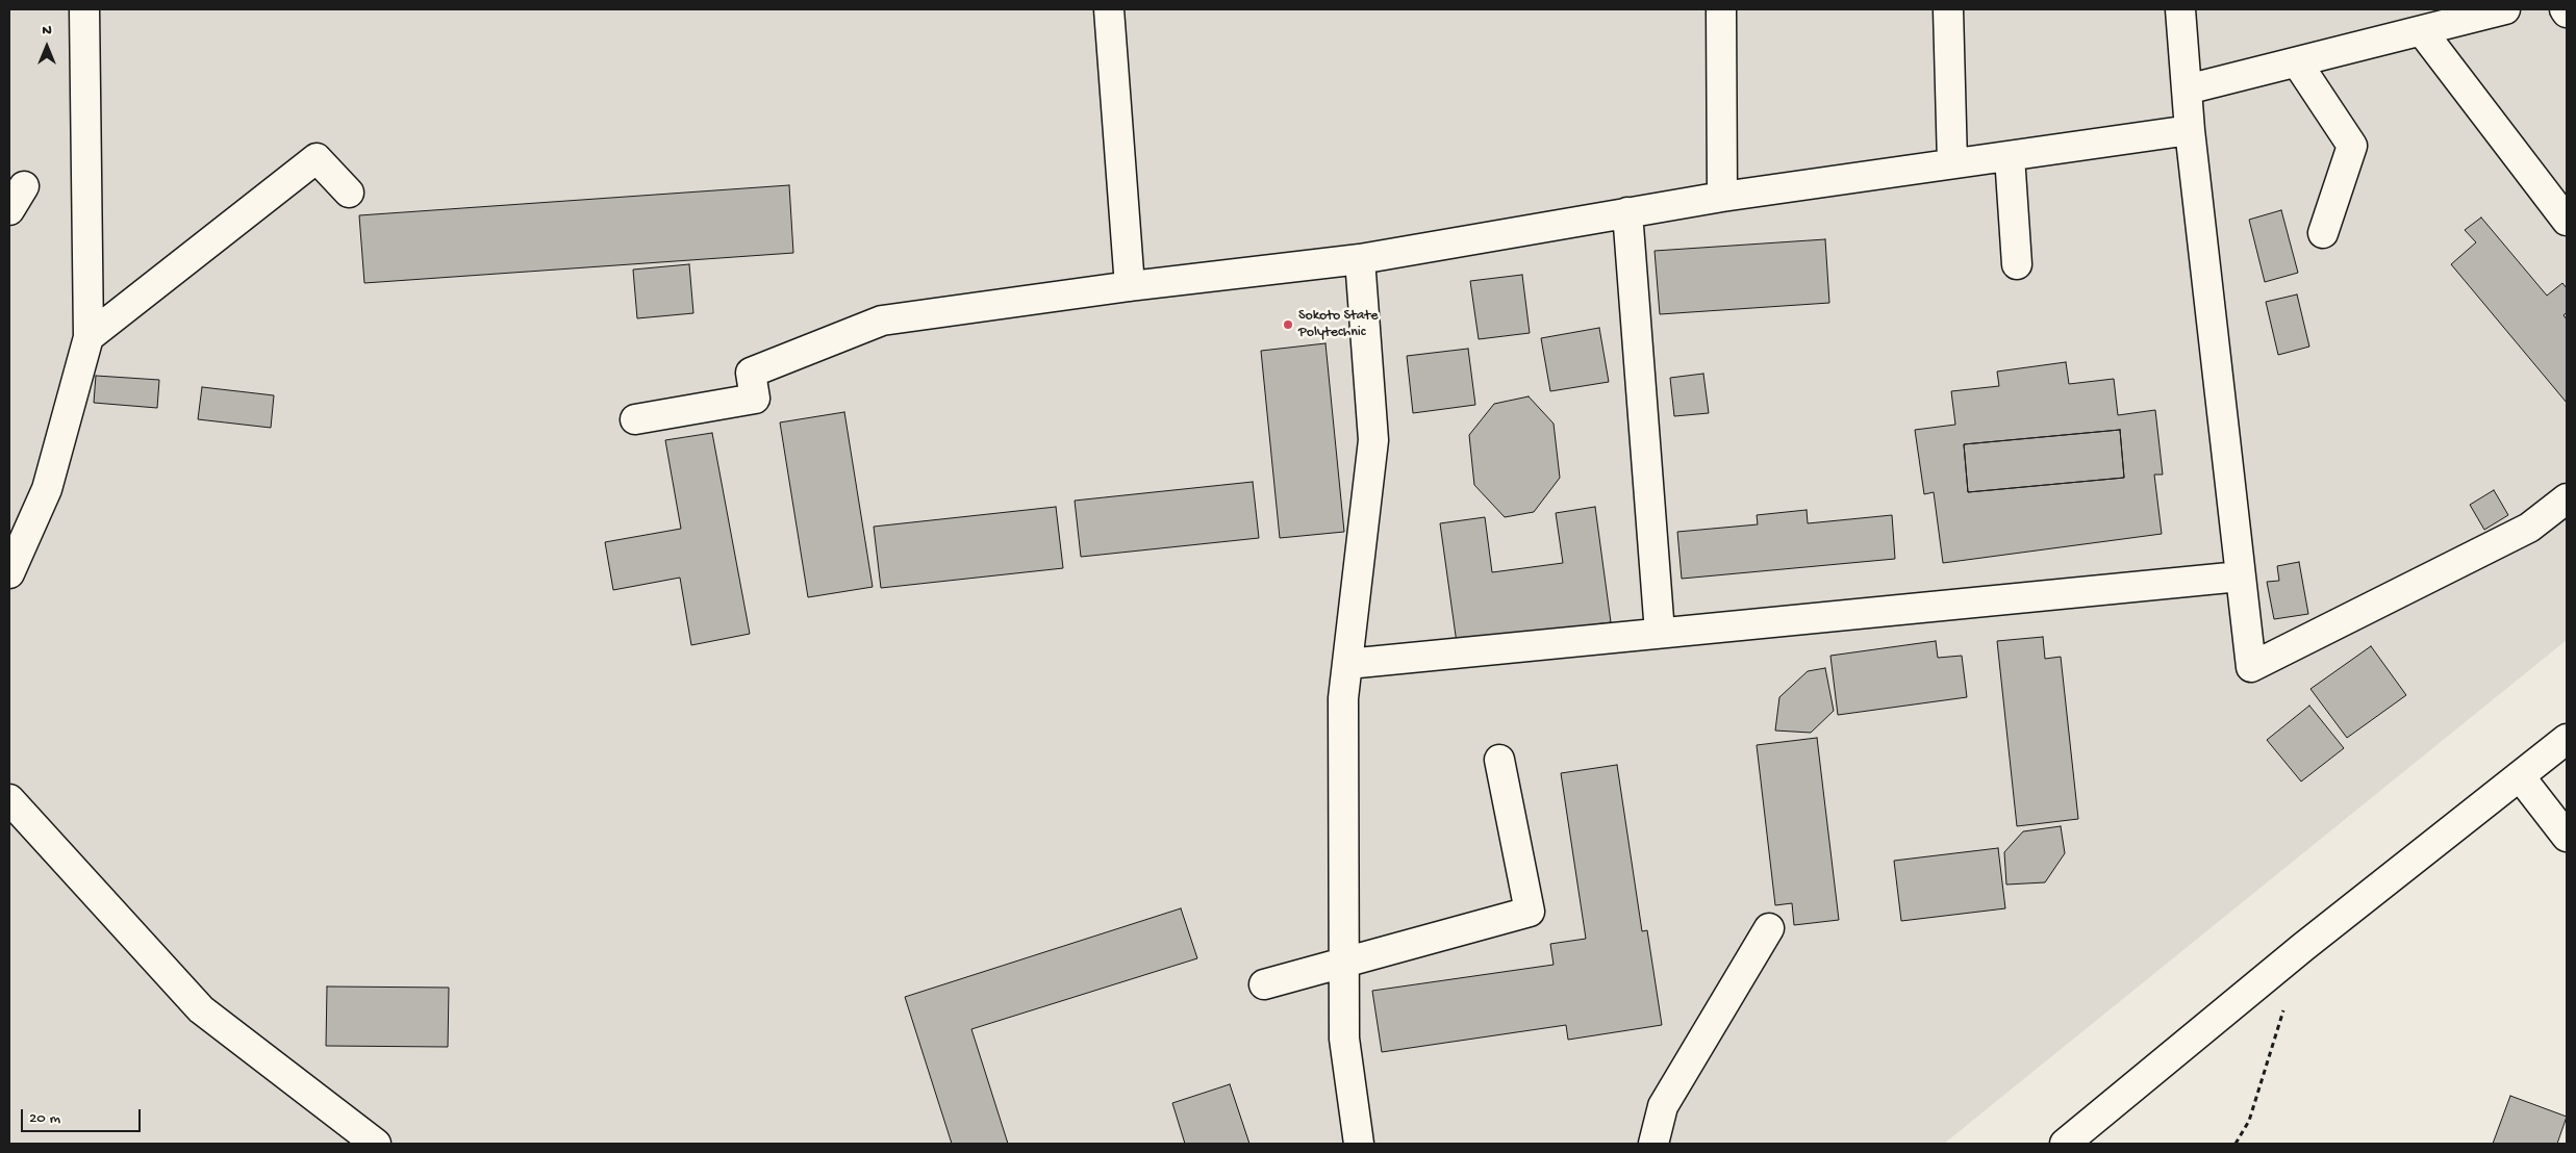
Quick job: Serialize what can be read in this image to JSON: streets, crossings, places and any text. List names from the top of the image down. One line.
{"places":["Sokoto State Polytechnic"],"scale_bar":"20 m","north":"top"}
